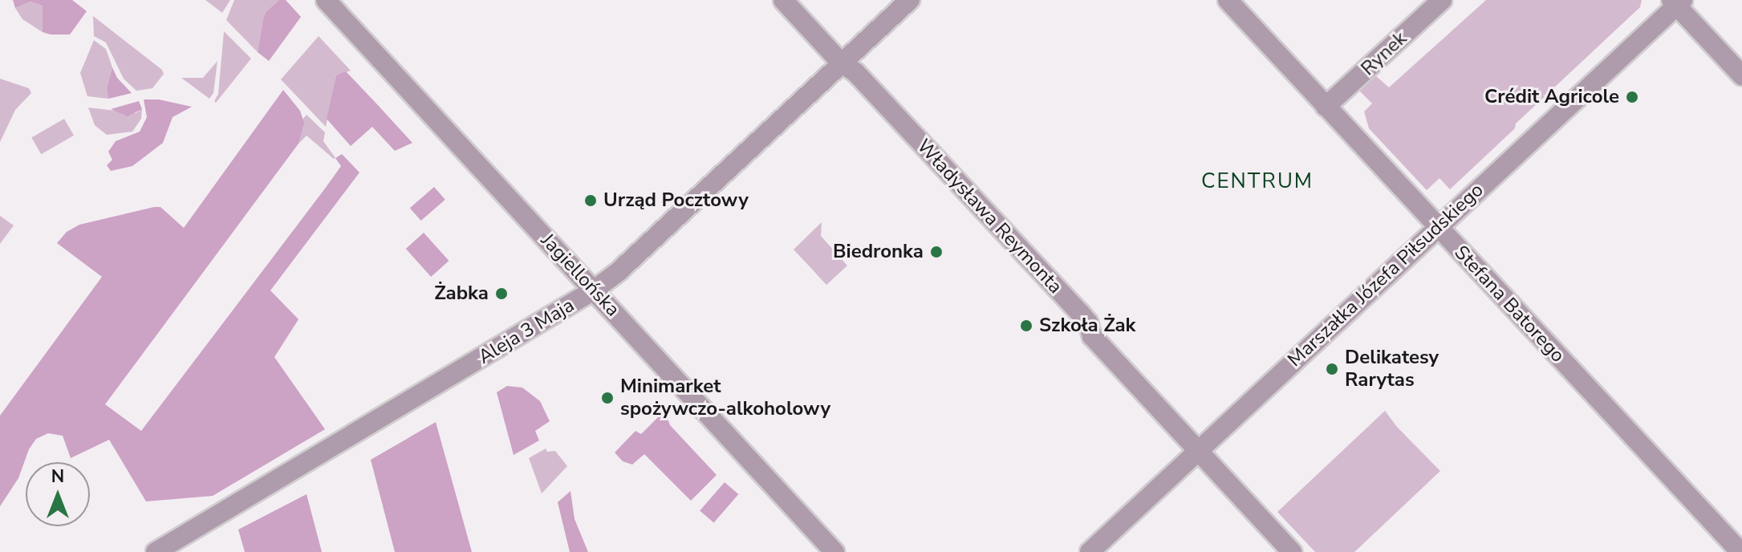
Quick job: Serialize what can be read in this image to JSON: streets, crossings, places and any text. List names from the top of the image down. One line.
{"streets":{"street":["Rynek","Władysława Reymonta","Jagiellońska","Marszałka Józefa Piłsudskiego","Stefana Batorego","Aleja 3 Maja"]},"crossings":[["Rynek","Stefana Batorego"],["Władysława Reymonta","Marszałka Józefa Piłsudskiego"],["Władysława Reymonta","Aleja 3 Maja"],["Jagiellońska","Aleja 3 Maja"],["Marszałka Józefa Piłsudskiego","Stefana Batorego"]],"districts":["CENTRUM"],"places":["Crédit Agricole","Urząd Pocztowy","Biedronka","Żabka","Szkoła Żak","Delikatesy Rarytas","Minimarket spożywczo-alkoholowy"],"north":"top"}
